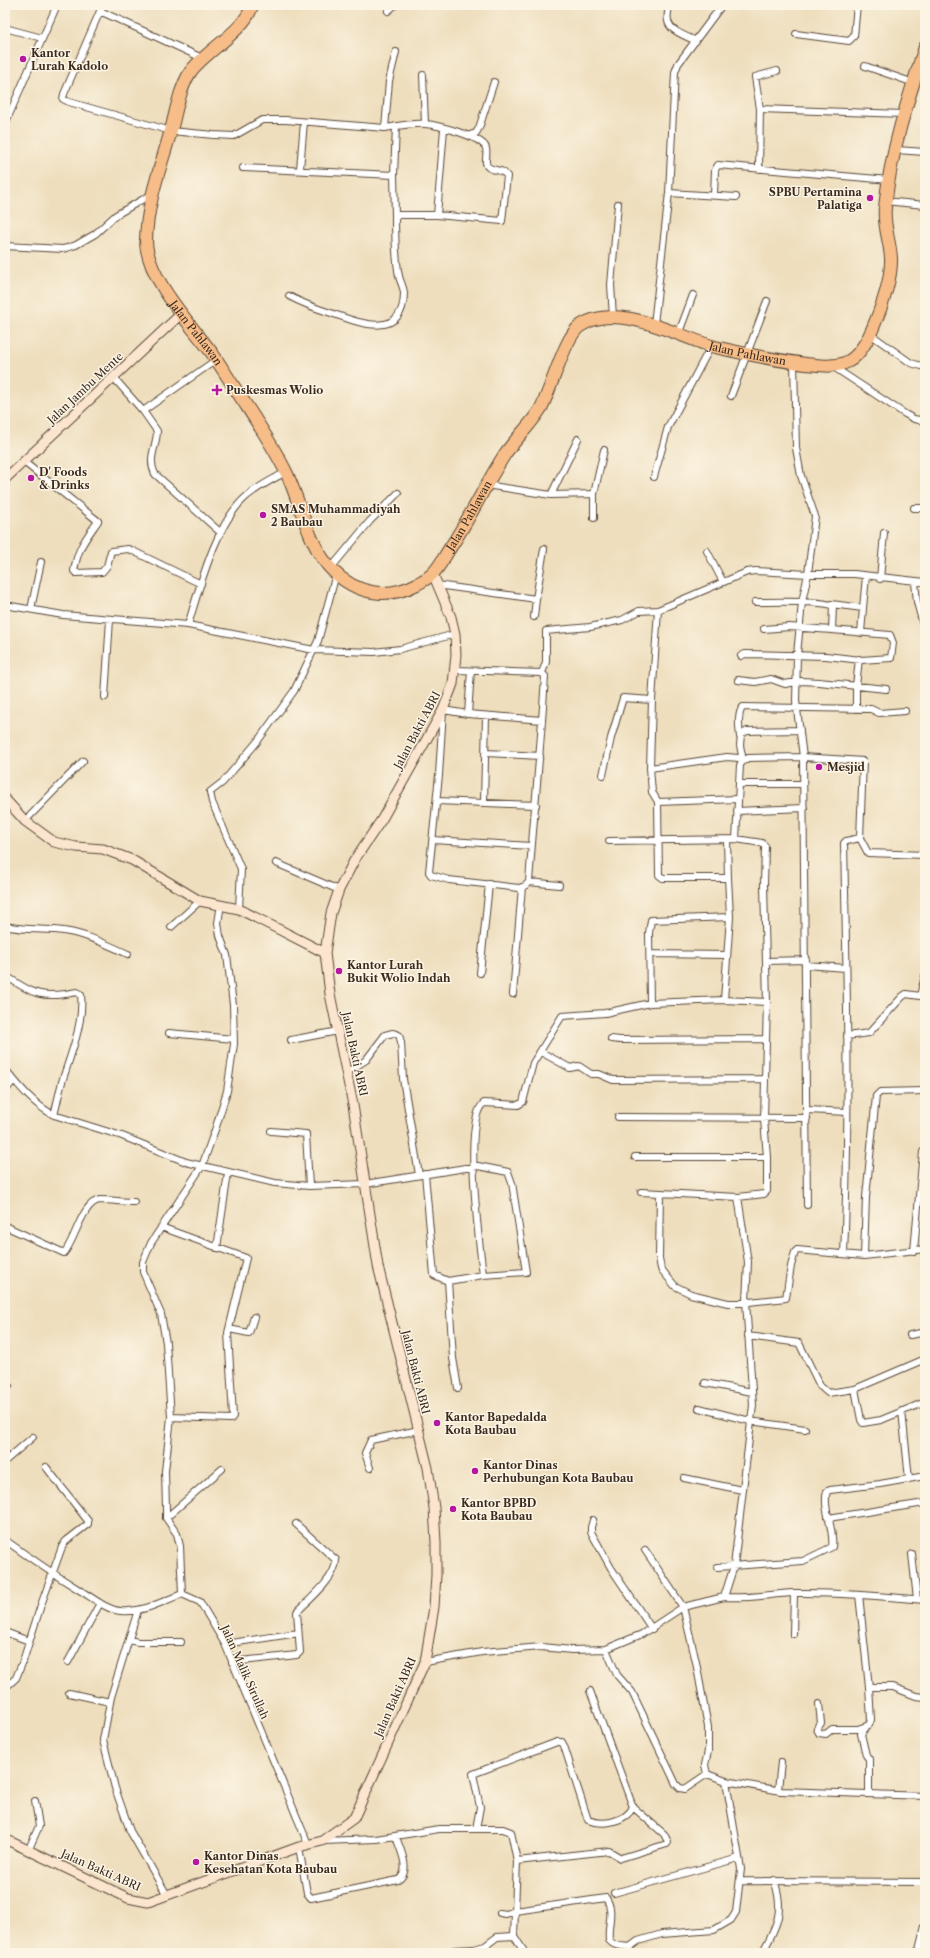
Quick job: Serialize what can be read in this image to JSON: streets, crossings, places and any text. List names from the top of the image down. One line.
{"streets":{"highway":["Jalan Pahlawan"],"street":["Jalan Jambu Mente","Jalan Bakti ABRI","Jalan Malik Sirullah"]},"crossings":[["Jalan Pahlawan","Jalan Jambu Mente"],["Jalan Pahlawan","Jalan Bakti ABRI"],["Jalan Bakti ABRI","Jalan Malik Sirullah"]],"places":{"other":["Kantor Lurah Kadolo","SPBU Pertamina Palatiga","D' Foods & Drinks","SMAS Muhammadiyah 2 Baubau","Mesjid","Kantor Lurah Bukit Wolio Indah","Kantor Bapedalda Kota Baubau","Kantor Dinas Perhubungan Kota Baubau","Kantor BPBD Kota Baubau","Kantor Dinas Kesehatan Kota Baubau"],"health":["Puskesmas Wolio"]}}
